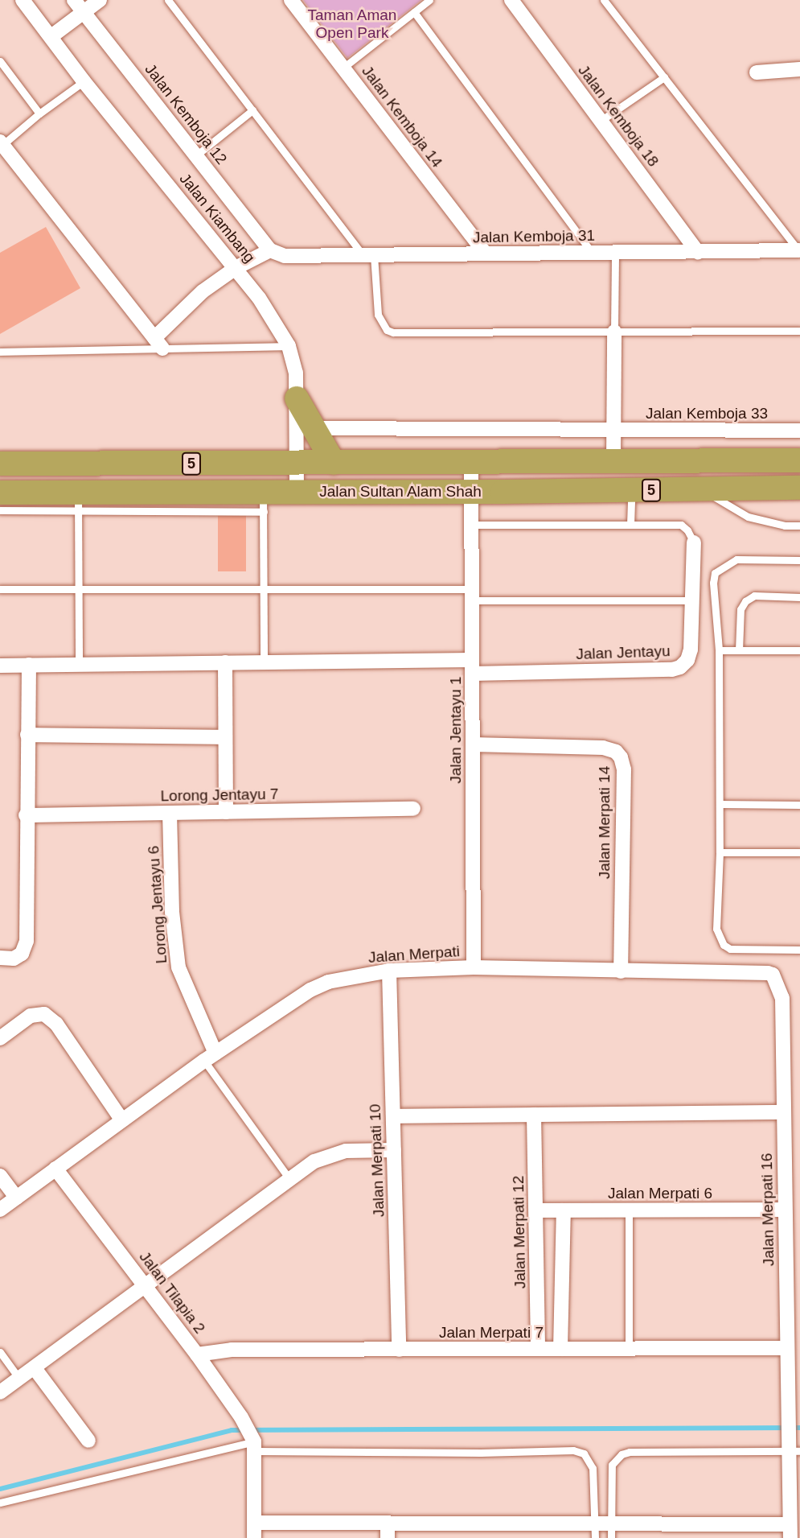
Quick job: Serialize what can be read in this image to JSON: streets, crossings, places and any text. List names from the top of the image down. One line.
{"streets":{"highway":["5","Jalan Sultan Alam Shah"],"street":["Jalan Kemboja 12","Jalan Kemboja 18","Jalan Kemboja 14","Jalan Kiambang","Jalan Kemboja 31","Jalan Kemboja 33","Jalan Jentayu","Jalan Jentayu 1","Lorong Jentayu 7","Jalan Merpati 14","Lorong Jentayu 6","Jalan Merpati","Jalan Merpati 10","Jalan Merpati 6","Jalan Merpati 16","Jalan Merpati 12","Jalan Tilapia 2","Jalan Merpati 7"]},"crossings":[["Jalan Kemboja 12","Jalan Kemboja 31"],["Jalan Kemboja 18","Jalan Kemboja 31"],["Jalan Kemboja 14","Jalan Kemboja 31"],["Jalan Kiambang","Jalan Sultan Alam Shah"],["Jalan Sultan Alam Shah","Jalan Jentayu 1"],["Jalan Jentayu","Jalan Jentayu 1"],["Jalan Jentayu 1","Jalan Merpati 14"],["Jalan Jentayu 1","Jalan Merpati"],["Lorong Jentayu 7","Lorong Jentayu 6"],["Jalan Merpati 14","Jalan Merpati"],["Lorong Jentayu 6","Jalan Merpati"],["Jalan Merpati","Jalan Merpati 10"],["Jalan Merpati","Jalan Merpati 16"],["Jalan Merpati","Jalan Tilapia 2"],["Jalan Merpati 10","Jalan Merpati 7"],["Jalan Merpati 6","Jalan Merpati 16"],["Jalan Merpati 6","Jalan Merpati 12"],["Jalan Merpati 16","Jalan Merpati 7"],["Jalan Merpati 12","Jalan Merpati 7"],["Jalan Tilapia 2","Jalan Merpati 7"]],"parks":["Taman Aman Open Park"]}
